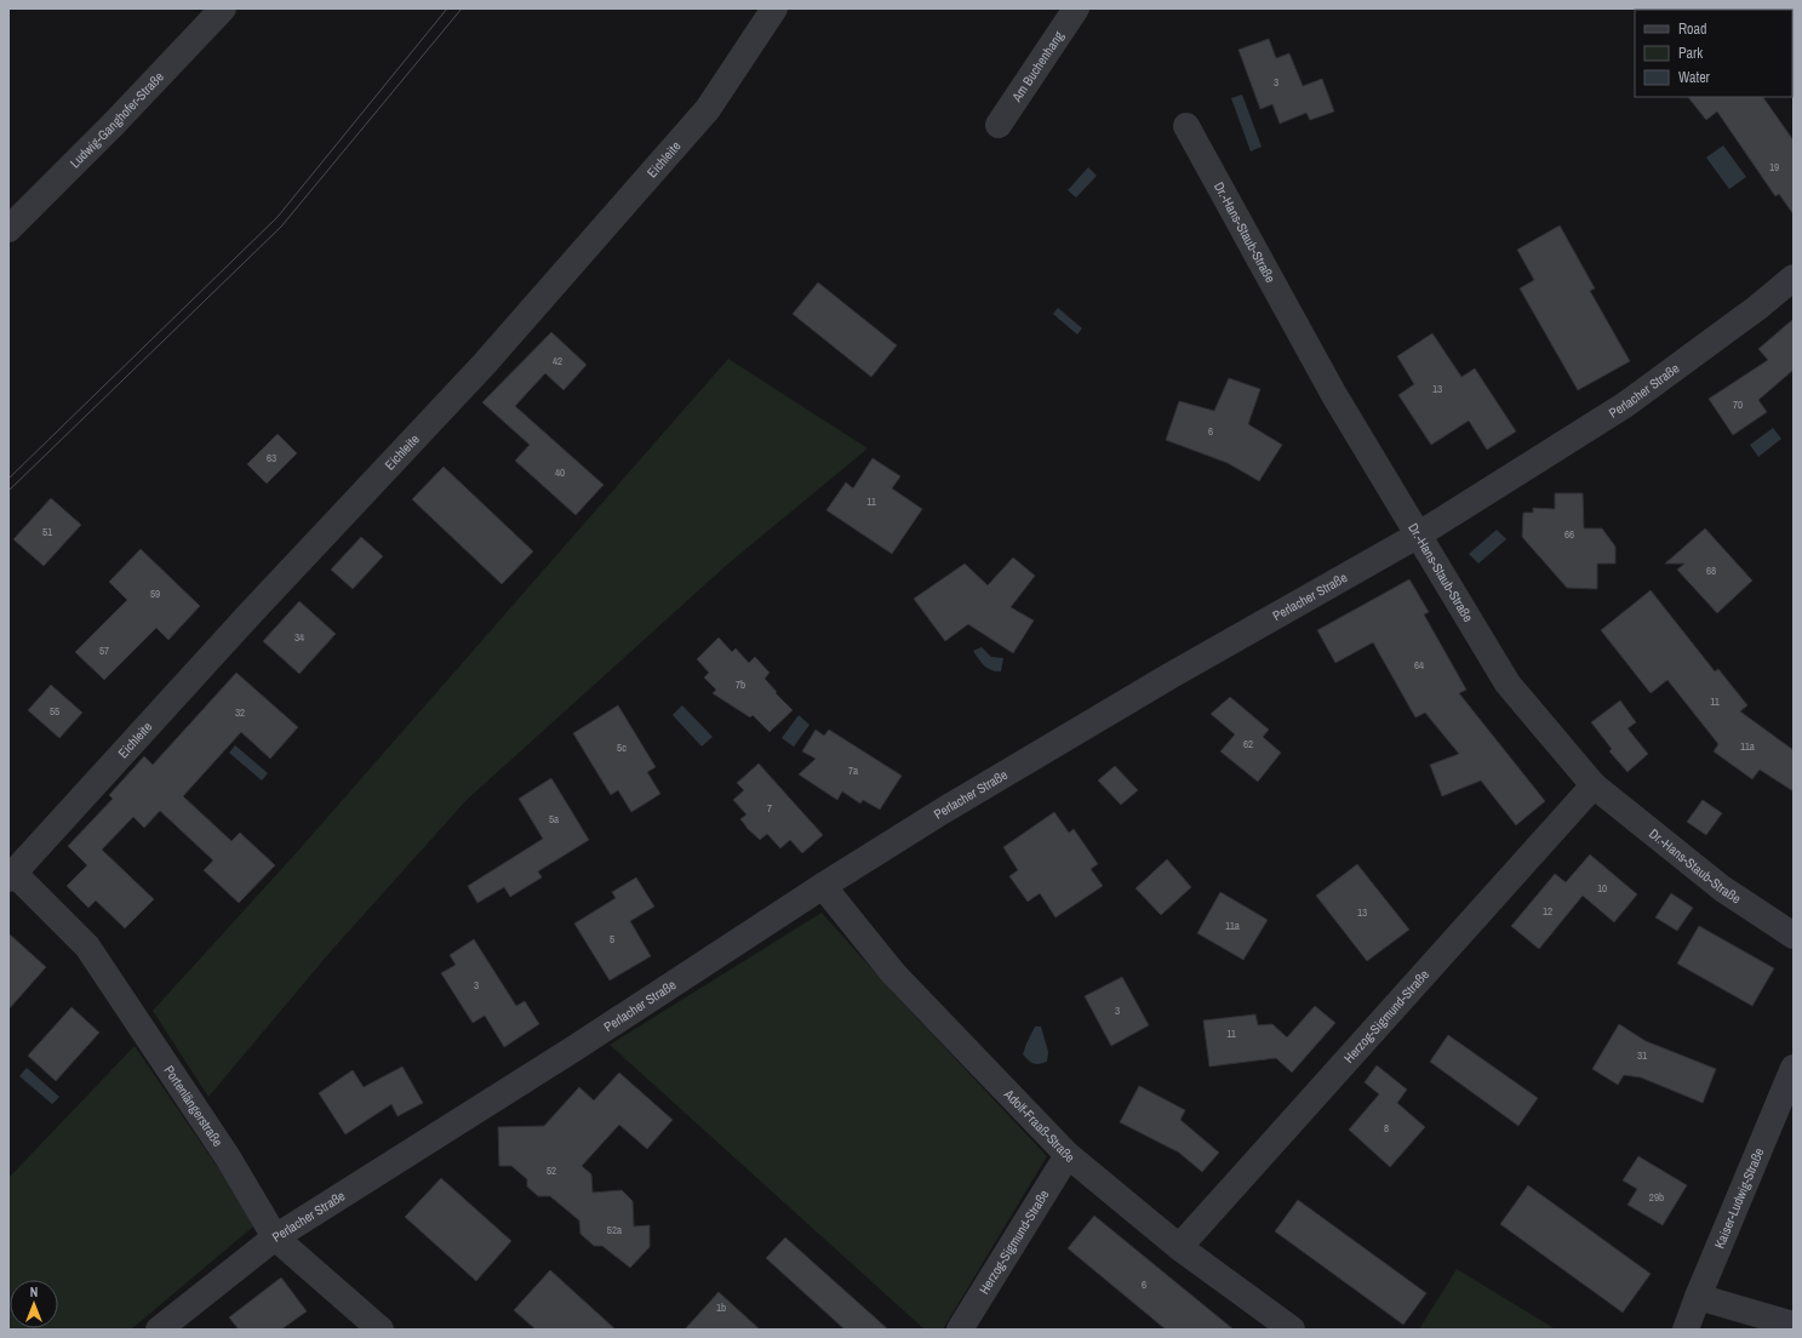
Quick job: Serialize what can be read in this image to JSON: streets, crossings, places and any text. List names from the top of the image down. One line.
{"streets":{"street":["Am Buchenhang","Ludwig-Ganghofer-Straße","Eichleite","Dr.-Hans-Staub-Straße","Perlacher Straße","Herzog-Sigmund-Straße","Portenlängerstraße","Adolf-Fraaß-Straße","Kaiser-Ludwig-Straße"]},"crossings":[["Eichleite","Portenlängerstraße"],["Dr.-Hans-Staub-Straße","Perlacher Straße"],["Dr.-Hans-Staub-Straße","Herzog-Sigmund-Straße"],["Perlacher Straße","Portenlängerstraße"],["Perlacher Straße","Adolf-Fraaß-Straße"],["Herzog-Sigmund-Straße","Adolf-Fraaß-Straße"]],"house_numbers":["3","19","42","13","70","6","63","40","11","51","66","68","59","34","57","64","7b","11","55","32","62","11a","5c","7a","7","5a","10","12","13","11a","5","3","3","11","31","8","52","29b","52a","6","1b"],"legend":["Road","Park","Water"],"north":"top"}
